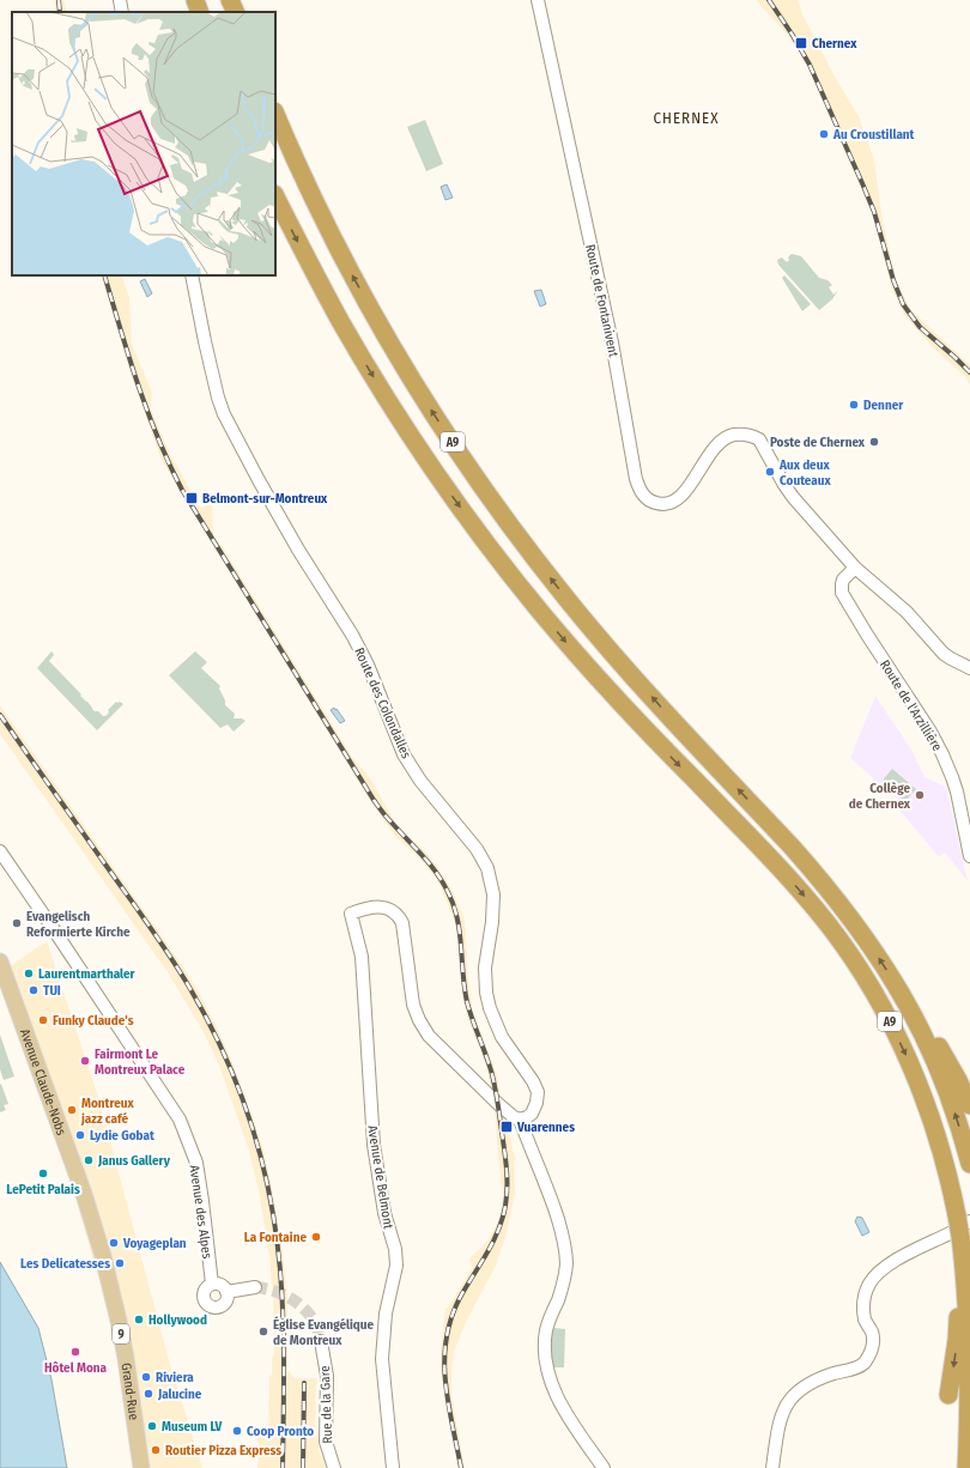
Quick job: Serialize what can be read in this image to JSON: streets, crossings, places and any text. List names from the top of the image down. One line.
{"streets":{"highway":["A9"],"main road":["Avenue Claude-Nobs","9","Grand-Rue"],"street":["Route de Fontanivent","Route des Colondalles","Route de l'Arzillière","Avenue de Belmont","Avenue des Alpes","Rue de la Gare"]},"crossings":[["Route de Fontanivent","Route de l'Arzillière"],["Route des Colondalles","Avenue de Belmont"],["Avenue Claude-Nobs","Grand-Rue"]],"districts":["CHERNEX"],"places":{"transit":["Chernex","Belmont-sur-Montreux","Vuarennes"],"other":["Au Croustillant","Denner","Poste de Chernex","Aux deux Couteaux","Collège de Chernex","Evangelisch Reformierte Kirche","Laurentmarthaler","TUI","Funky Claude's","Fairmont Le Montreux Palace","Montreux jazz café","Lydie Gobat","Janus Gallery","LePetit Palais","La Fontaine","Voyageplan","Les Delicatesses","Hollywood","Église Evangélique de Montreux","Hôtel Mona","Riviera","Jalucine","Museum LV","Coop Pronto","Routier Pizza Express"]}}
